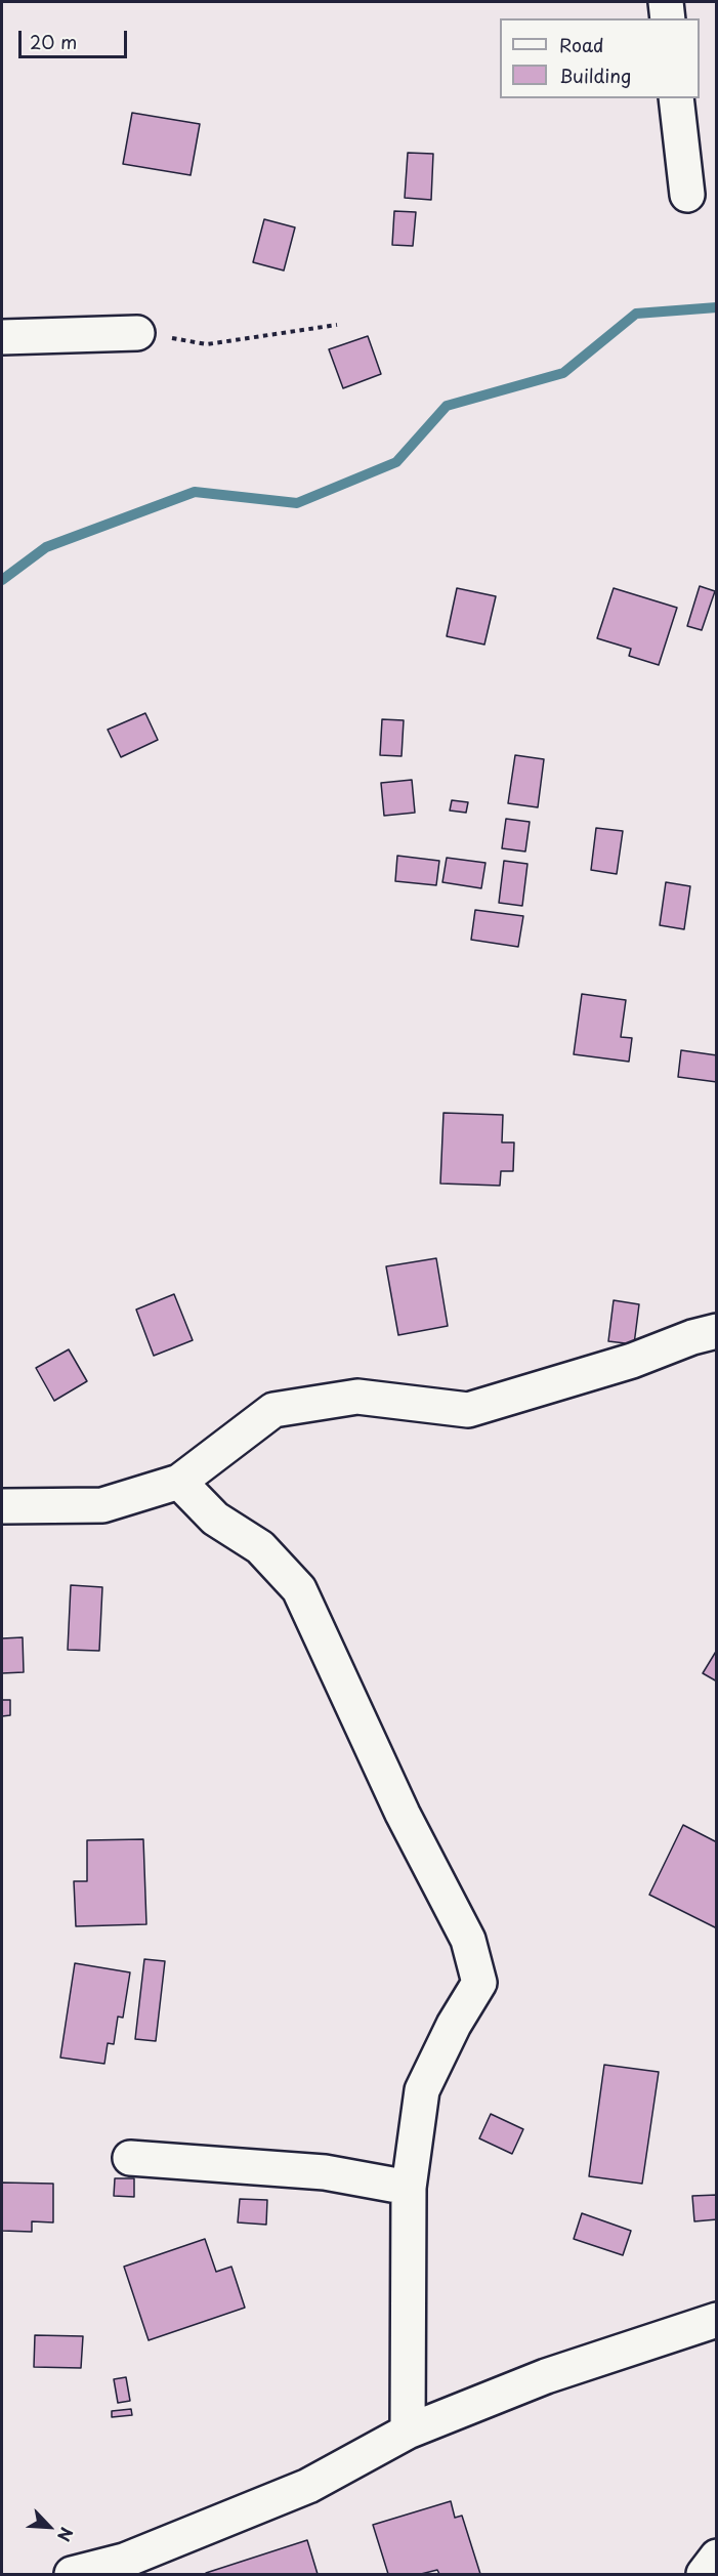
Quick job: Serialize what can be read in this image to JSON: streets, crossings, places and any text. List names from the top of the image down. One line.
{"legend":["Road","Building"],"scale_bar":"20 m","north":"bottom right"}
